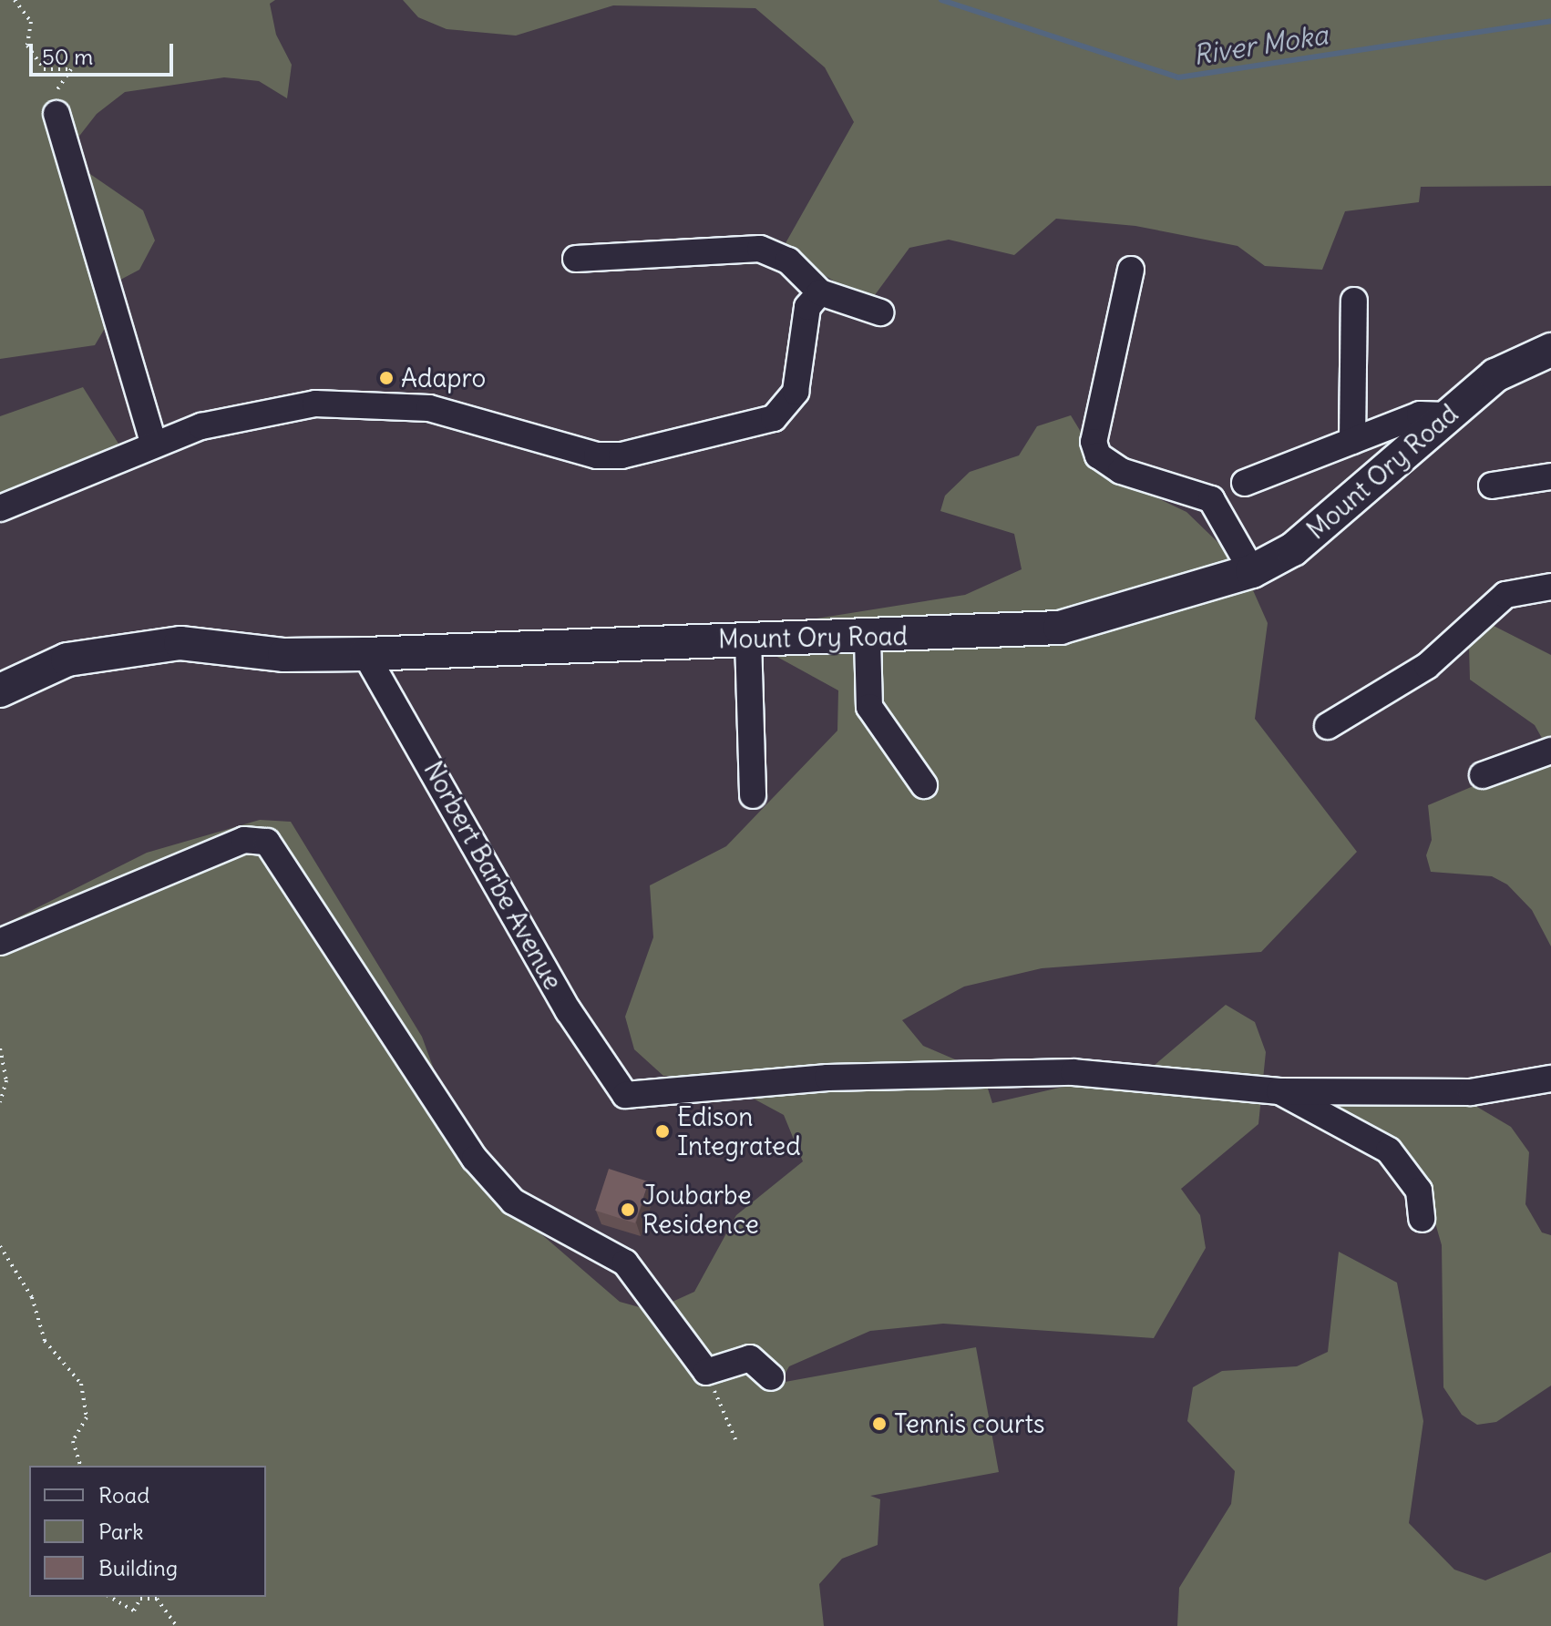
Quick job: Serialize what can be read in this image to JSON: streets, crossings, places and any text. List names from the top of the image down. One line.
{"streets":{"main road":["Mount Ory Road"],"street":["Norbert Barbe Avenue"]},"crossings":[["Mount Ory Road","Norbert Barbe Avenue"]],"water":["River Moka"],"places":["Adapro","Edison Integrated","Joubarbe Residence","Tennis courts"],"legend":["Road","Park","Building"],"scale_bar":"50 m"}
